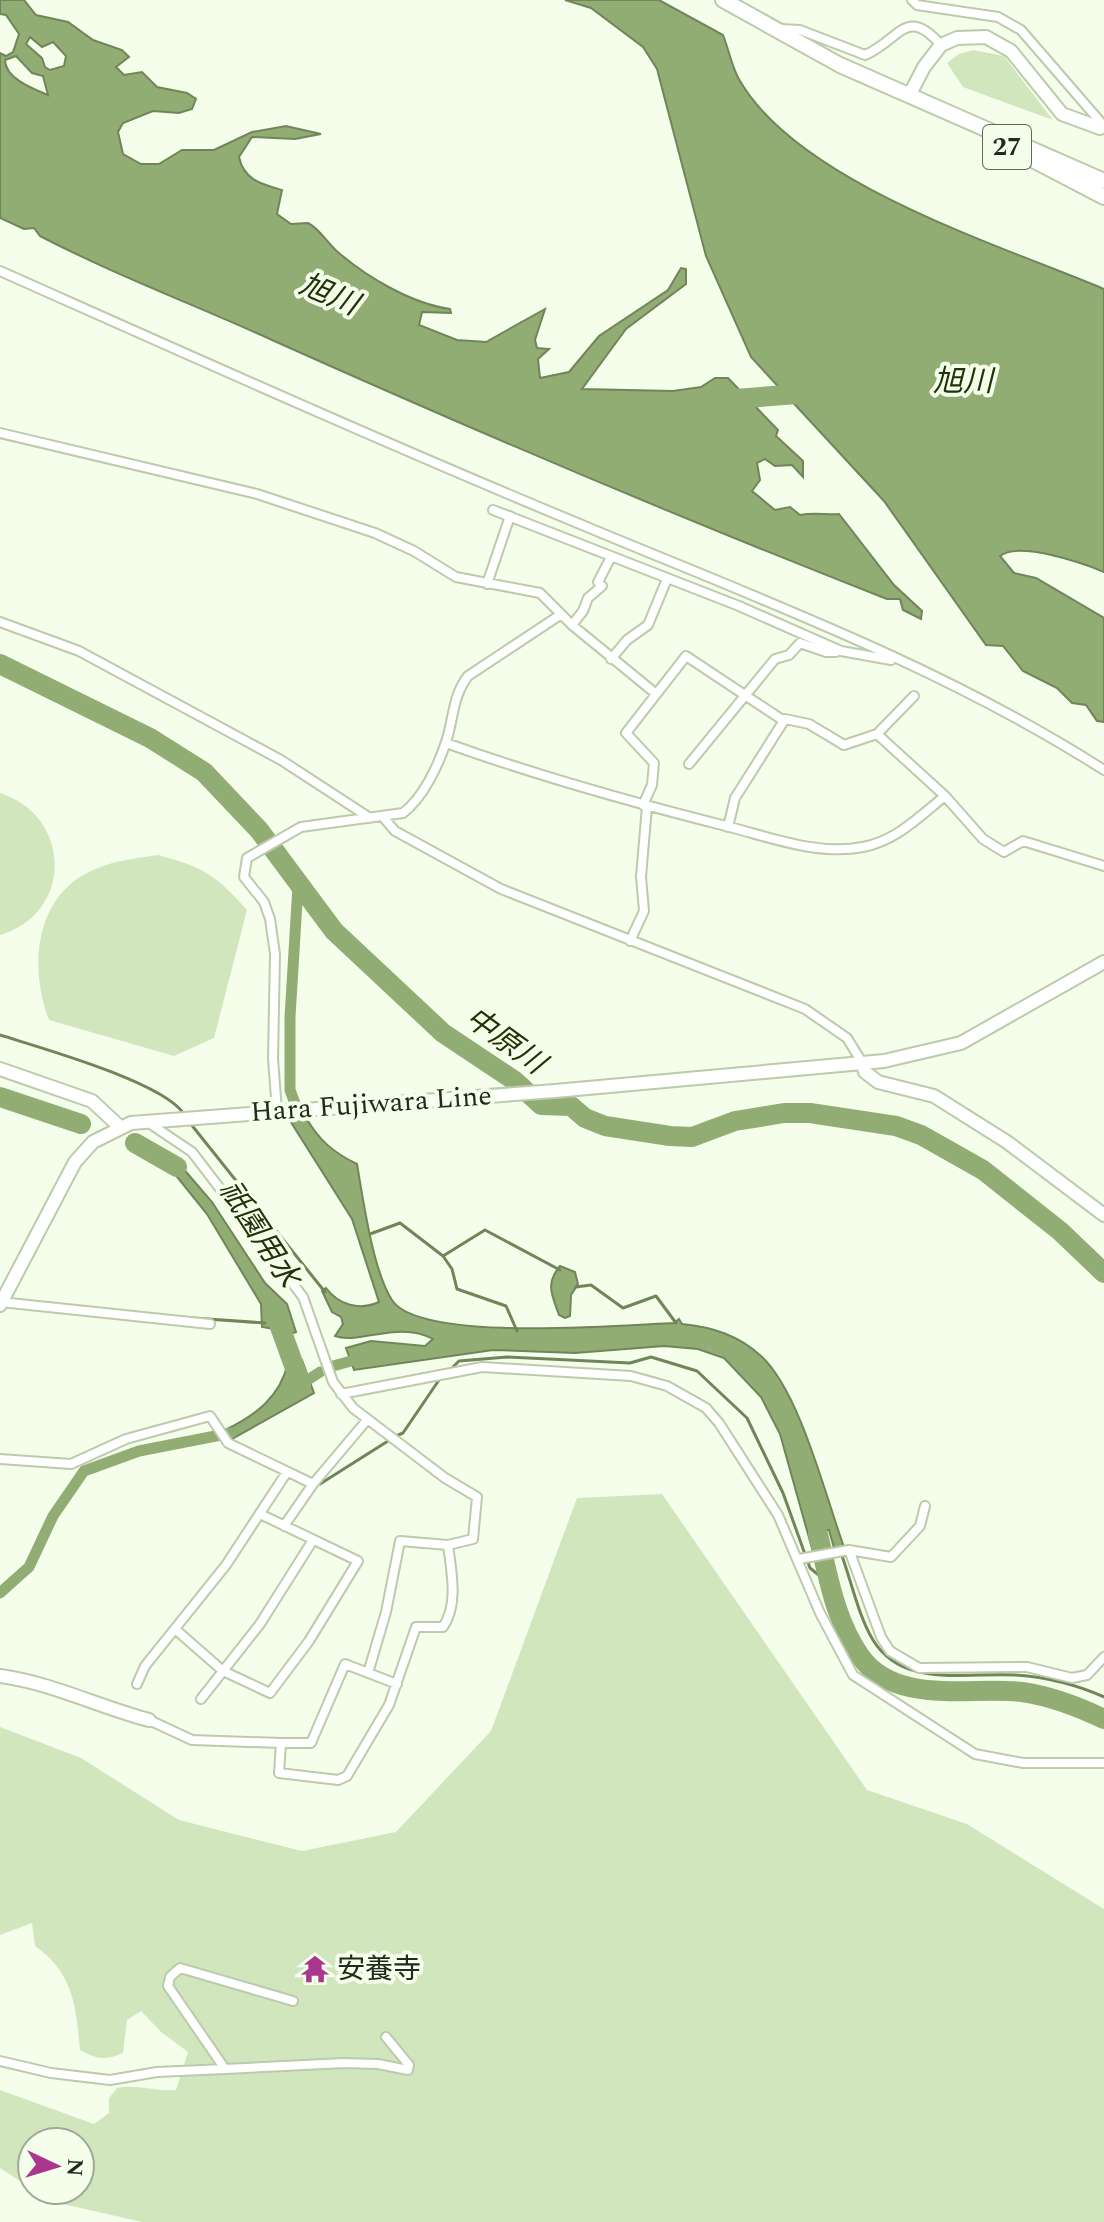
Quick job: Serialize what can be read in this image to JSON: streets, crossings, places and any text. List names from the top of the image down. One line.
{"streets":{"main road":["27","Hara Fujiwara Line"]},"water":["旭川","中原川","祇園用水"],"places":{"temple":["安養寺"]},"north":"right"}
